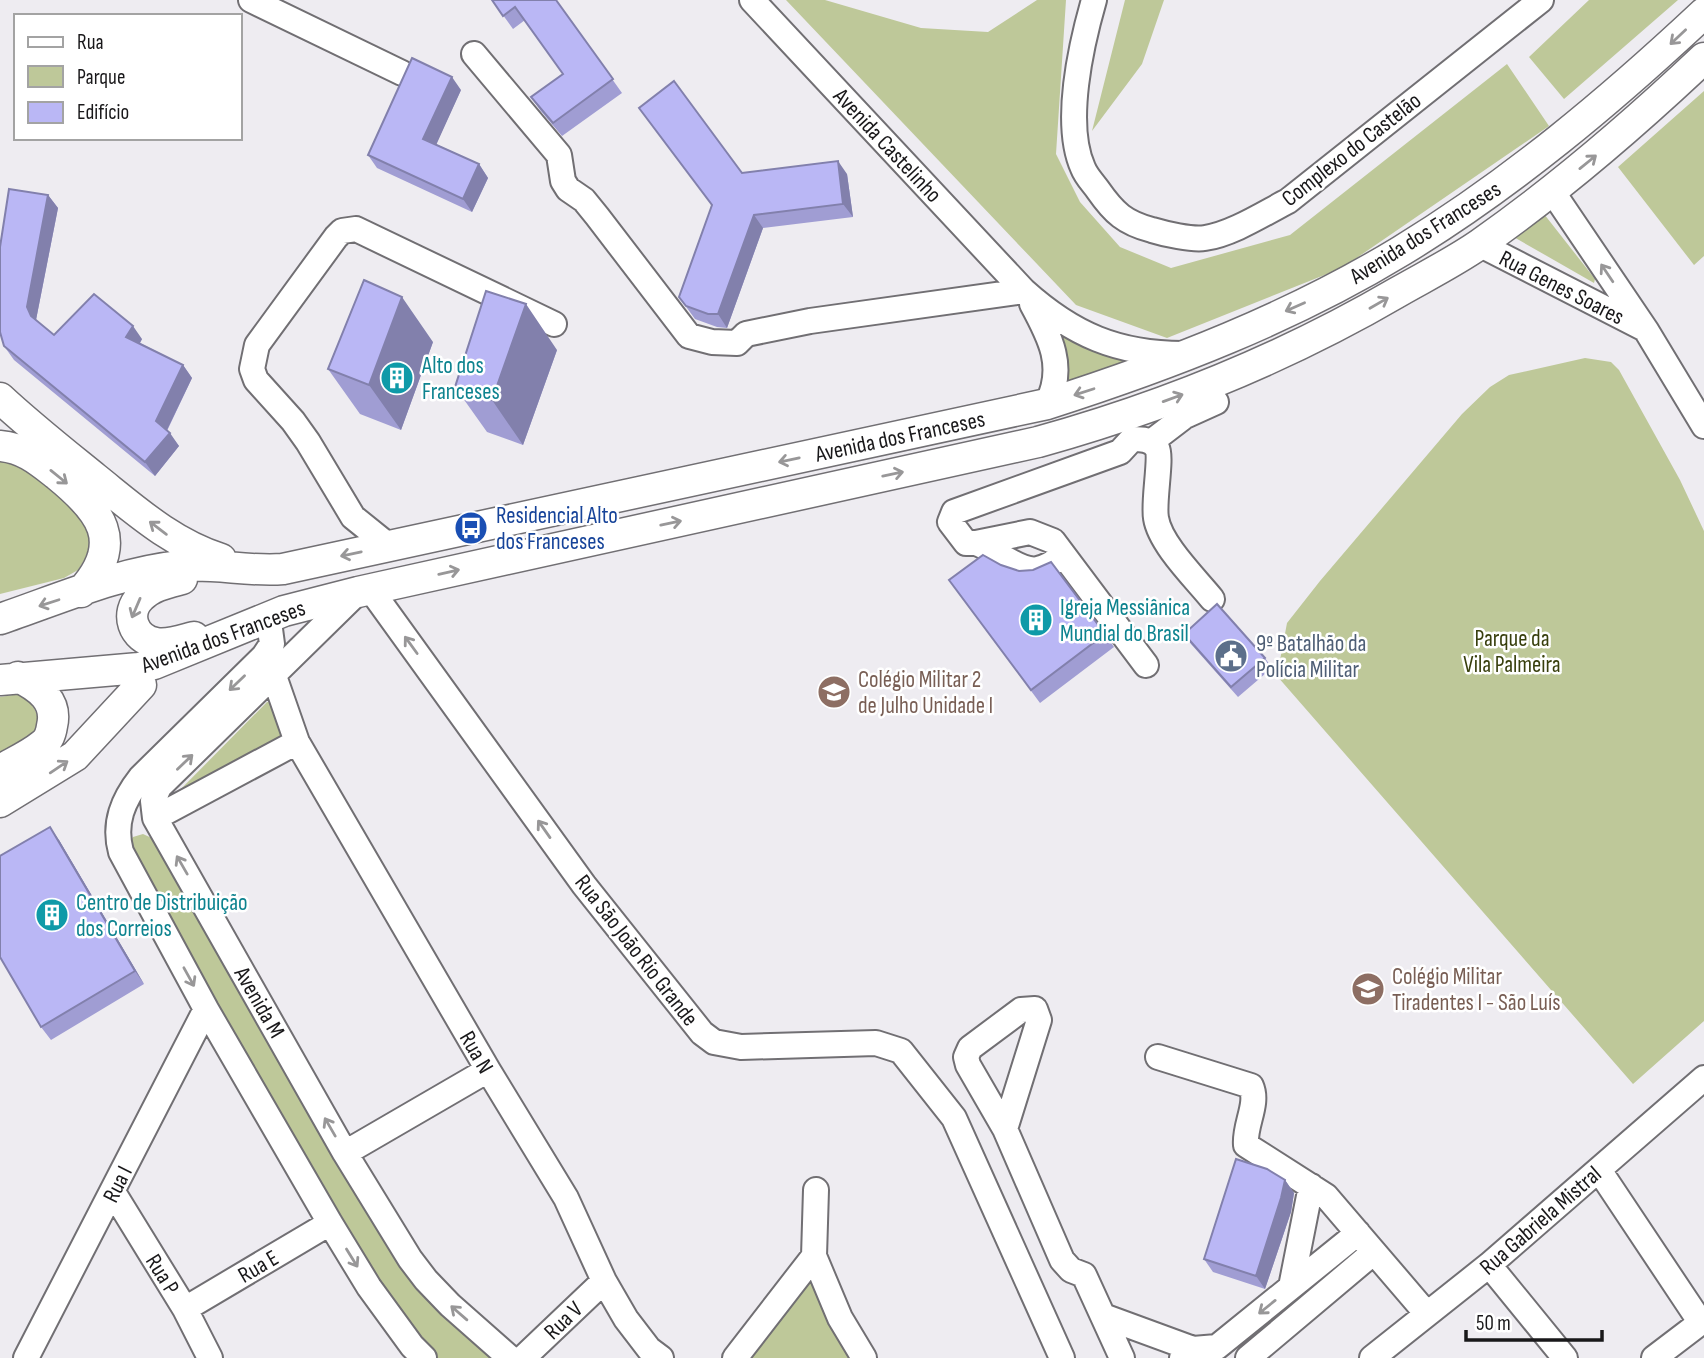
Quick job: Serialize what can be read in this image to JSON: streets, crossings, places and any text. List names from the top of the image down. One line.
{"streets":{"main road":["Avenida dos Franceses"],"street":["Avenida Castelinho","Complexo do Castelão","Rua Genes Soares","Rua São João Rio Grande","Avenida M","Rua N","Rua I","Rua Gabriela Mistral","Rua E","Rua P","Rua V"]},"crossings":[["Avenida Castelinho","Avenida dos Franceses"],["Avenida dos Franceses","Rua Genes Soares"],["Avenida dos Franceses","Rua São João Rio Grande"],["Rua N","Rua V"],["Rua I","Rua P"],["Rua E","Rua P"]],"one_way":["Rua Genes Soares"],"parks":["Parque da Vila Palmeira"],"places":{"building":["Alto dos Franceses","Igreja Messiânica Mundial do Brasil","Centro de Distribuição dos Correios"],"bus stop":["Residencial Alto dos Franceses"],"public building":["9º Batalhão da Polícia Militar"],"school or university":["Colégio Militar 2 de Julho Unidade I","Colégio Militar Tiradentes I - São Luís"]},"legend":["Rua","Parque","Edifício"],"scale_bar":"50 m"}
